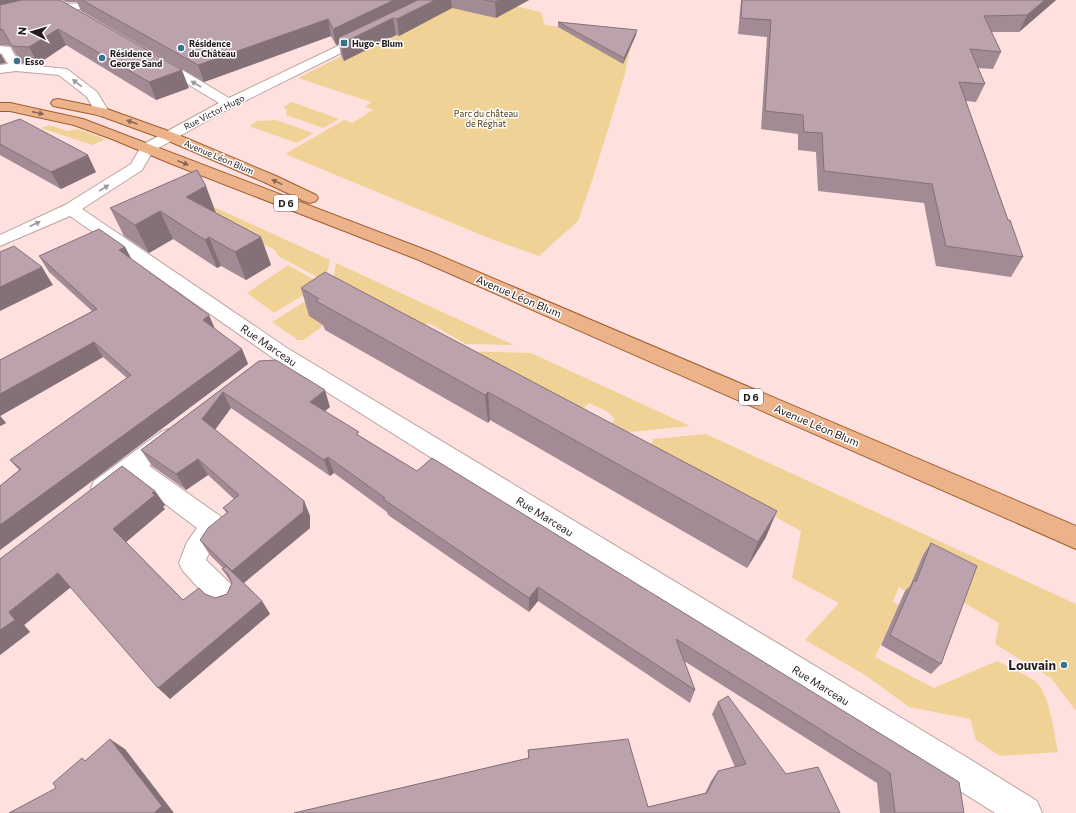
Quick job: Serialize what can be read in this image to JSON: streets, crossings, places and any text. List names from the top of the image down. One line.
{"streets":{"main road":["Avenue Léon Blum","D 6"],"street":["Rue Victor Hugo","Rue Marceau"]},"crossings":[["Rue Victor Hugo","Avenue Léon Blum"]],"parks":["Parc du château de Réghat"],"places":{"transit":["Hugo - Blum"],"other":["Résidence du Château","Résidence George Sand","Esso","Louvain"]},"north":"left"}
